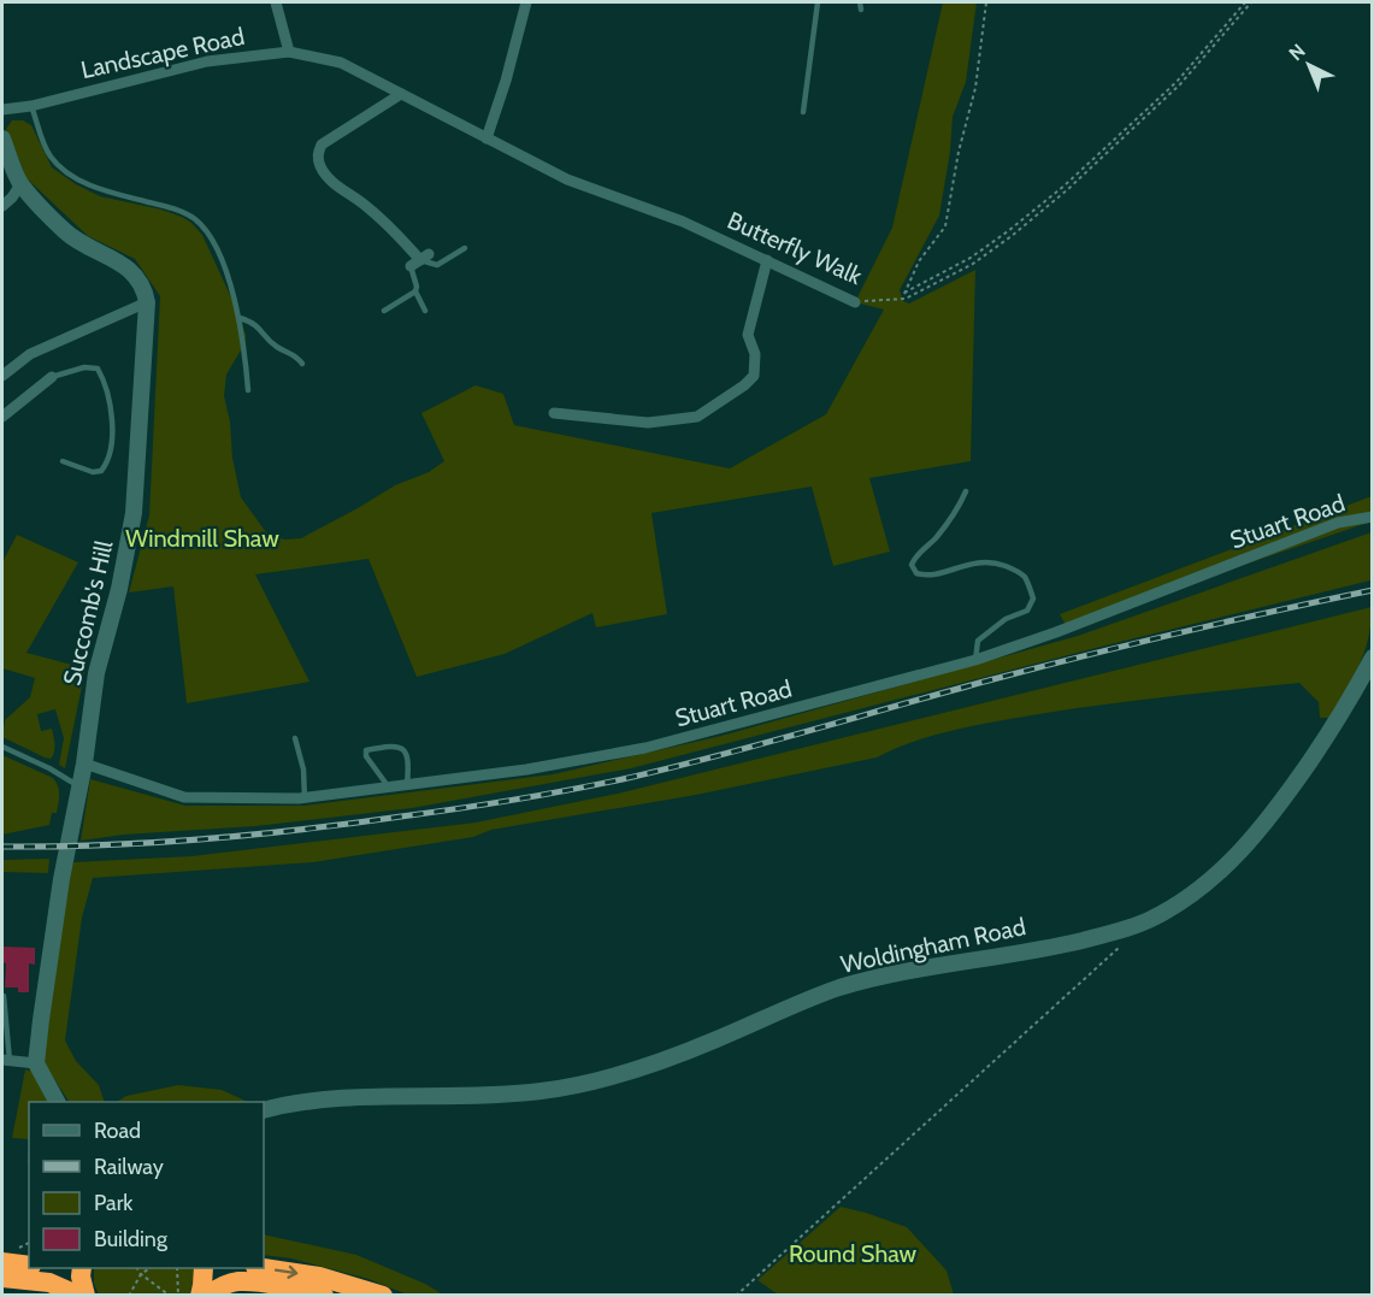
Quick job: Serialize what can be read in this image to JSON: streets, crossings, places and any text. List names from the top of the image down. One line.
{"streets":{"street":["Landscape Road","Butterfly Walk","Stuart Road","Succomb's Hill","Woldingham Road"]},"crossings":[["Landscape Road","Butterfly Walk"],["Stuart Road","Succomb's Hill"]],"parks":["Windmill Shaw","Round Shaw"],"legend":["Road","Railway","Park","Building"],"north":"top left"}
